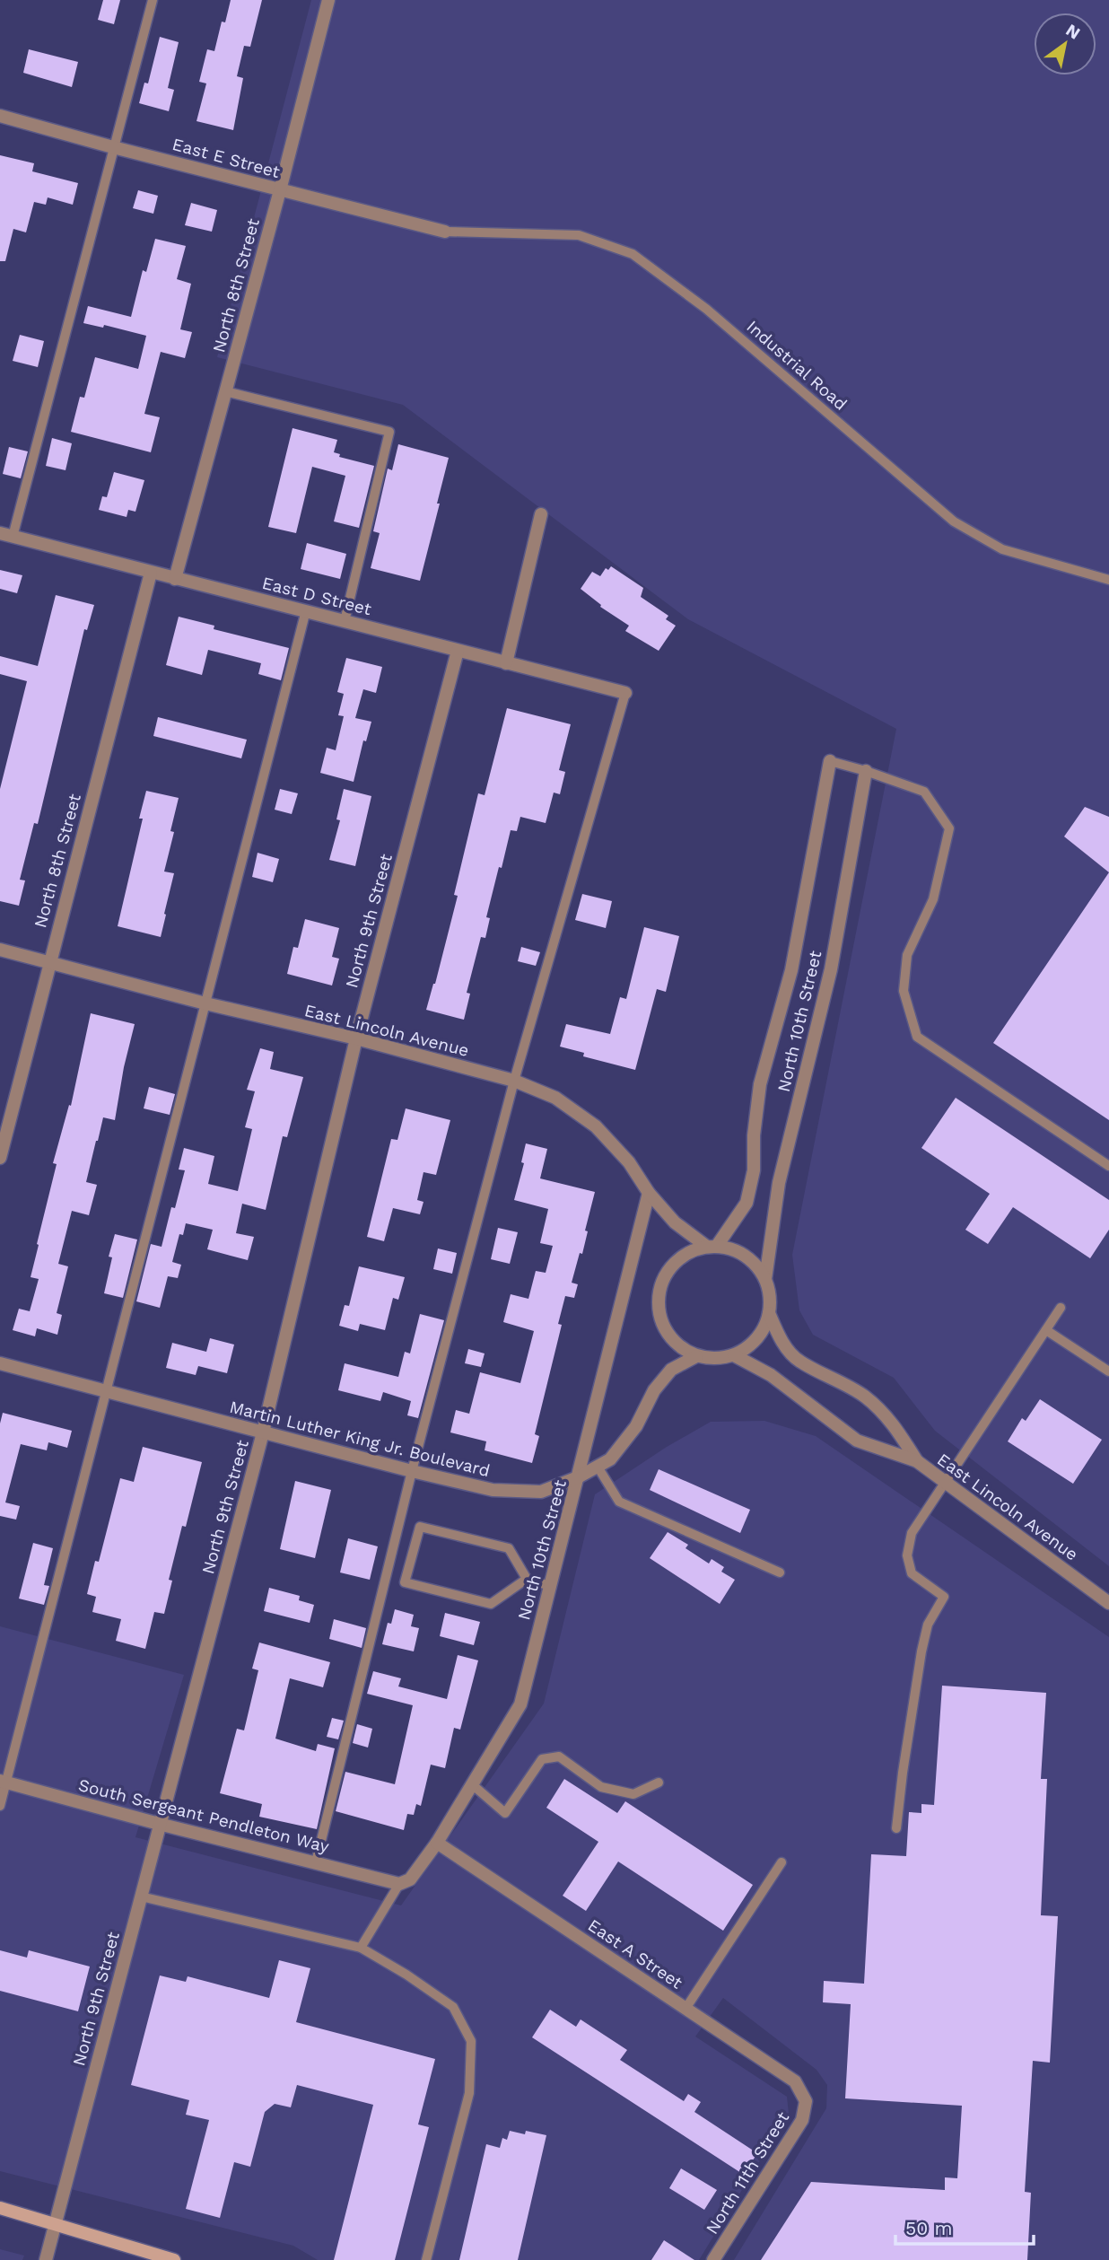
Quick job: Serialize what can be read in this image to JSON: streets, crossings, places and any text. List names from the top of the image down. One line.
{"streets":{"street":["East E Street","North 8th Street","East D Street","North 9th Street","North 10th Street","East Lincoln Avenue","Martin Luther King Jr. Boulevard","South Sergeant Pendleton Way","East A Street","North 11th Street"],"lane":["Industrial Road"]},"crossings":[["East E Street","North 8th Street"],["East E Street","Industrial Road"],["North 8th Street","East D Street"],["North 8th Street","East Lincoln Avenue"],["East D Street","North 9th Street"],["North 9th Street","East Lincoln Avenue"],["North 9th Street","Martin Luther King Jr. Boulevard"],["North 9th Street","South Sergeant Pendleton Way"],["North 10th Street","East Lincoln Avenue"],["North 10th Street","Martin Luther King Jr. Boulevard"],["North 10th Street","South Sergeant Pendleton Way"],["North 10th Street","East A Street"],["East Lincoln Avenue","Martin Luther King Jr. Boulevard"],["East A Street","North 11th Street"]],"scale_bar":"50 m","north":"top right"}
